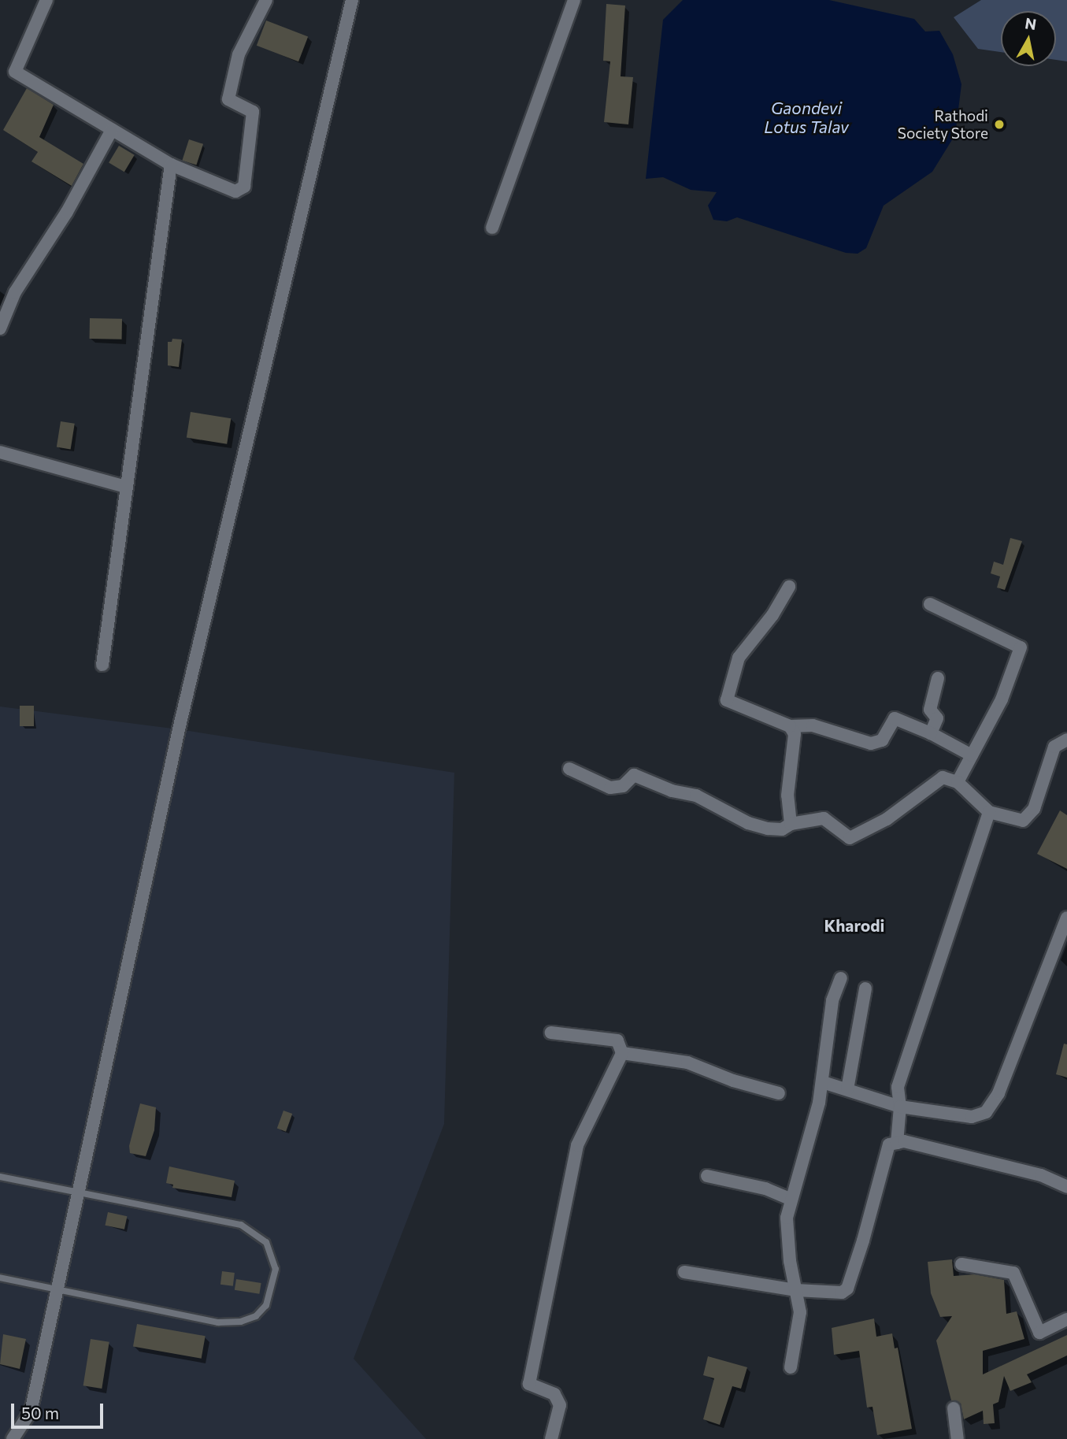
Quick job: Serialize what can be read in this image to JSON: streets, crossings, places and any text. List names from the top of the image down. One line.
{"districts":["Kharodi"],"water":["Gaondevi Lotus Talav"],"places":["Rathodi Society Store"],"scale_bar":"50 m","north":"top"}
